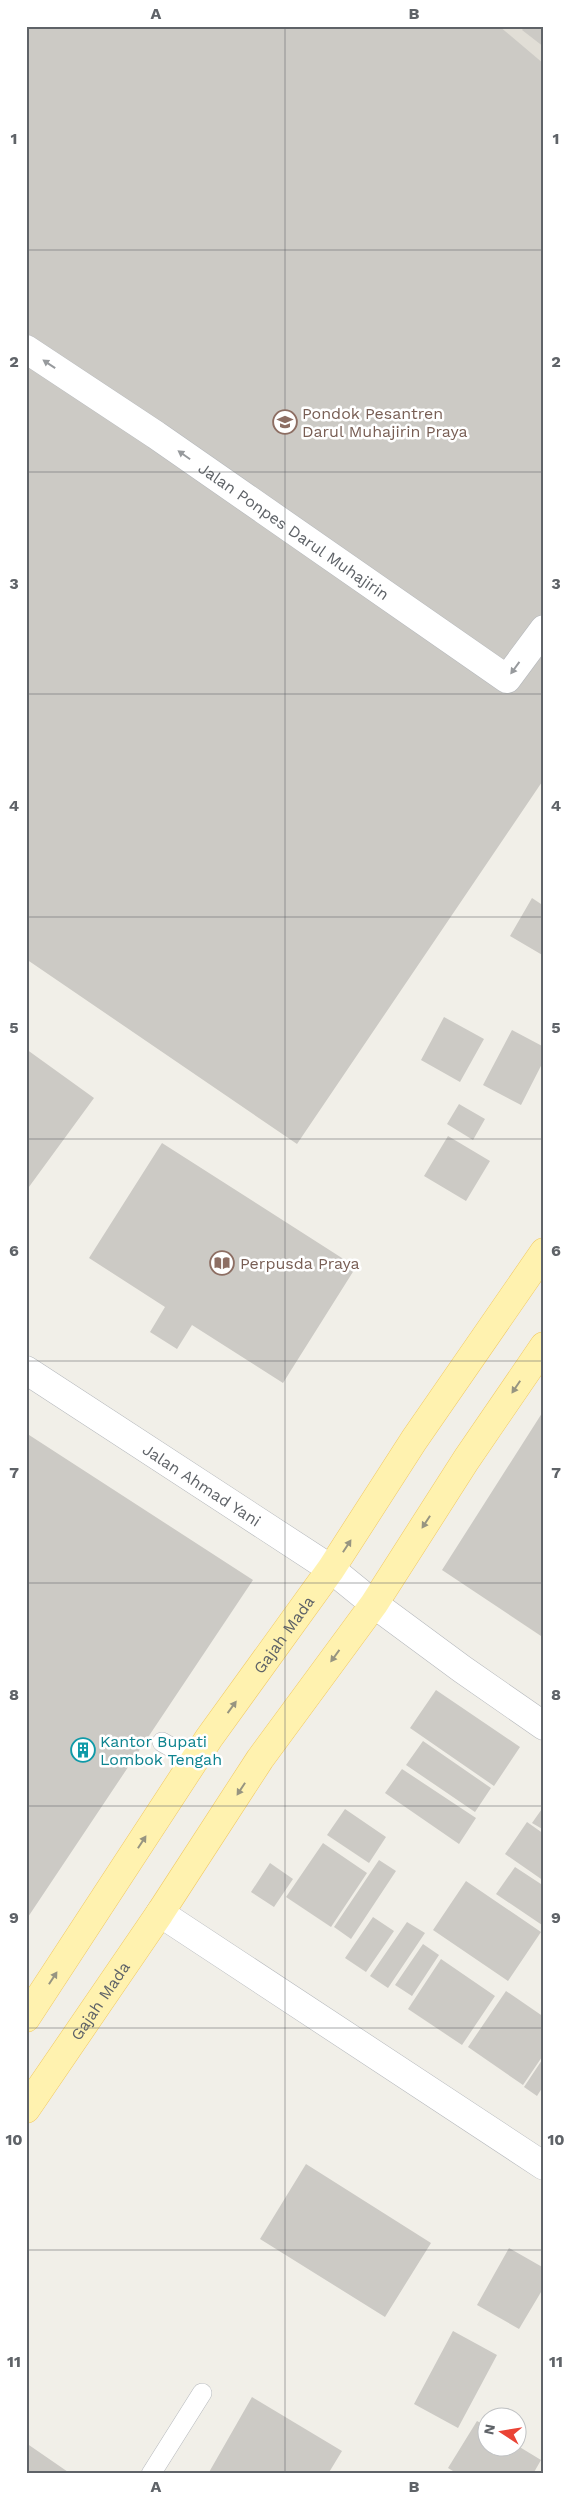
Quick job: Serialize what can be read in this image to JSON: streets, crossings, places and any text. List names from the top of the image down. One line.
{"streets":{"main road":["Gajah Mada"],"street":["Jalan Ponpes Darul Muhajirin","Jalan Ahmad Yani"]},"crossings":[["Jalan Ahmad Yani","Gajah Mada"]],"one_way":["Jalan Ponpes Darul Muhajirin"],"places":{"school or university":["Pondok Pesantren Darul Muhajirin Praya"],"library":["Perpusda Praya"],"building":["Kantor Bupati Lombok Tengah"]},"north":"left","grid":{"columns":["A","B"],"rows":["1","2","3","4","5","6","7","8","9","10","11"]}}
